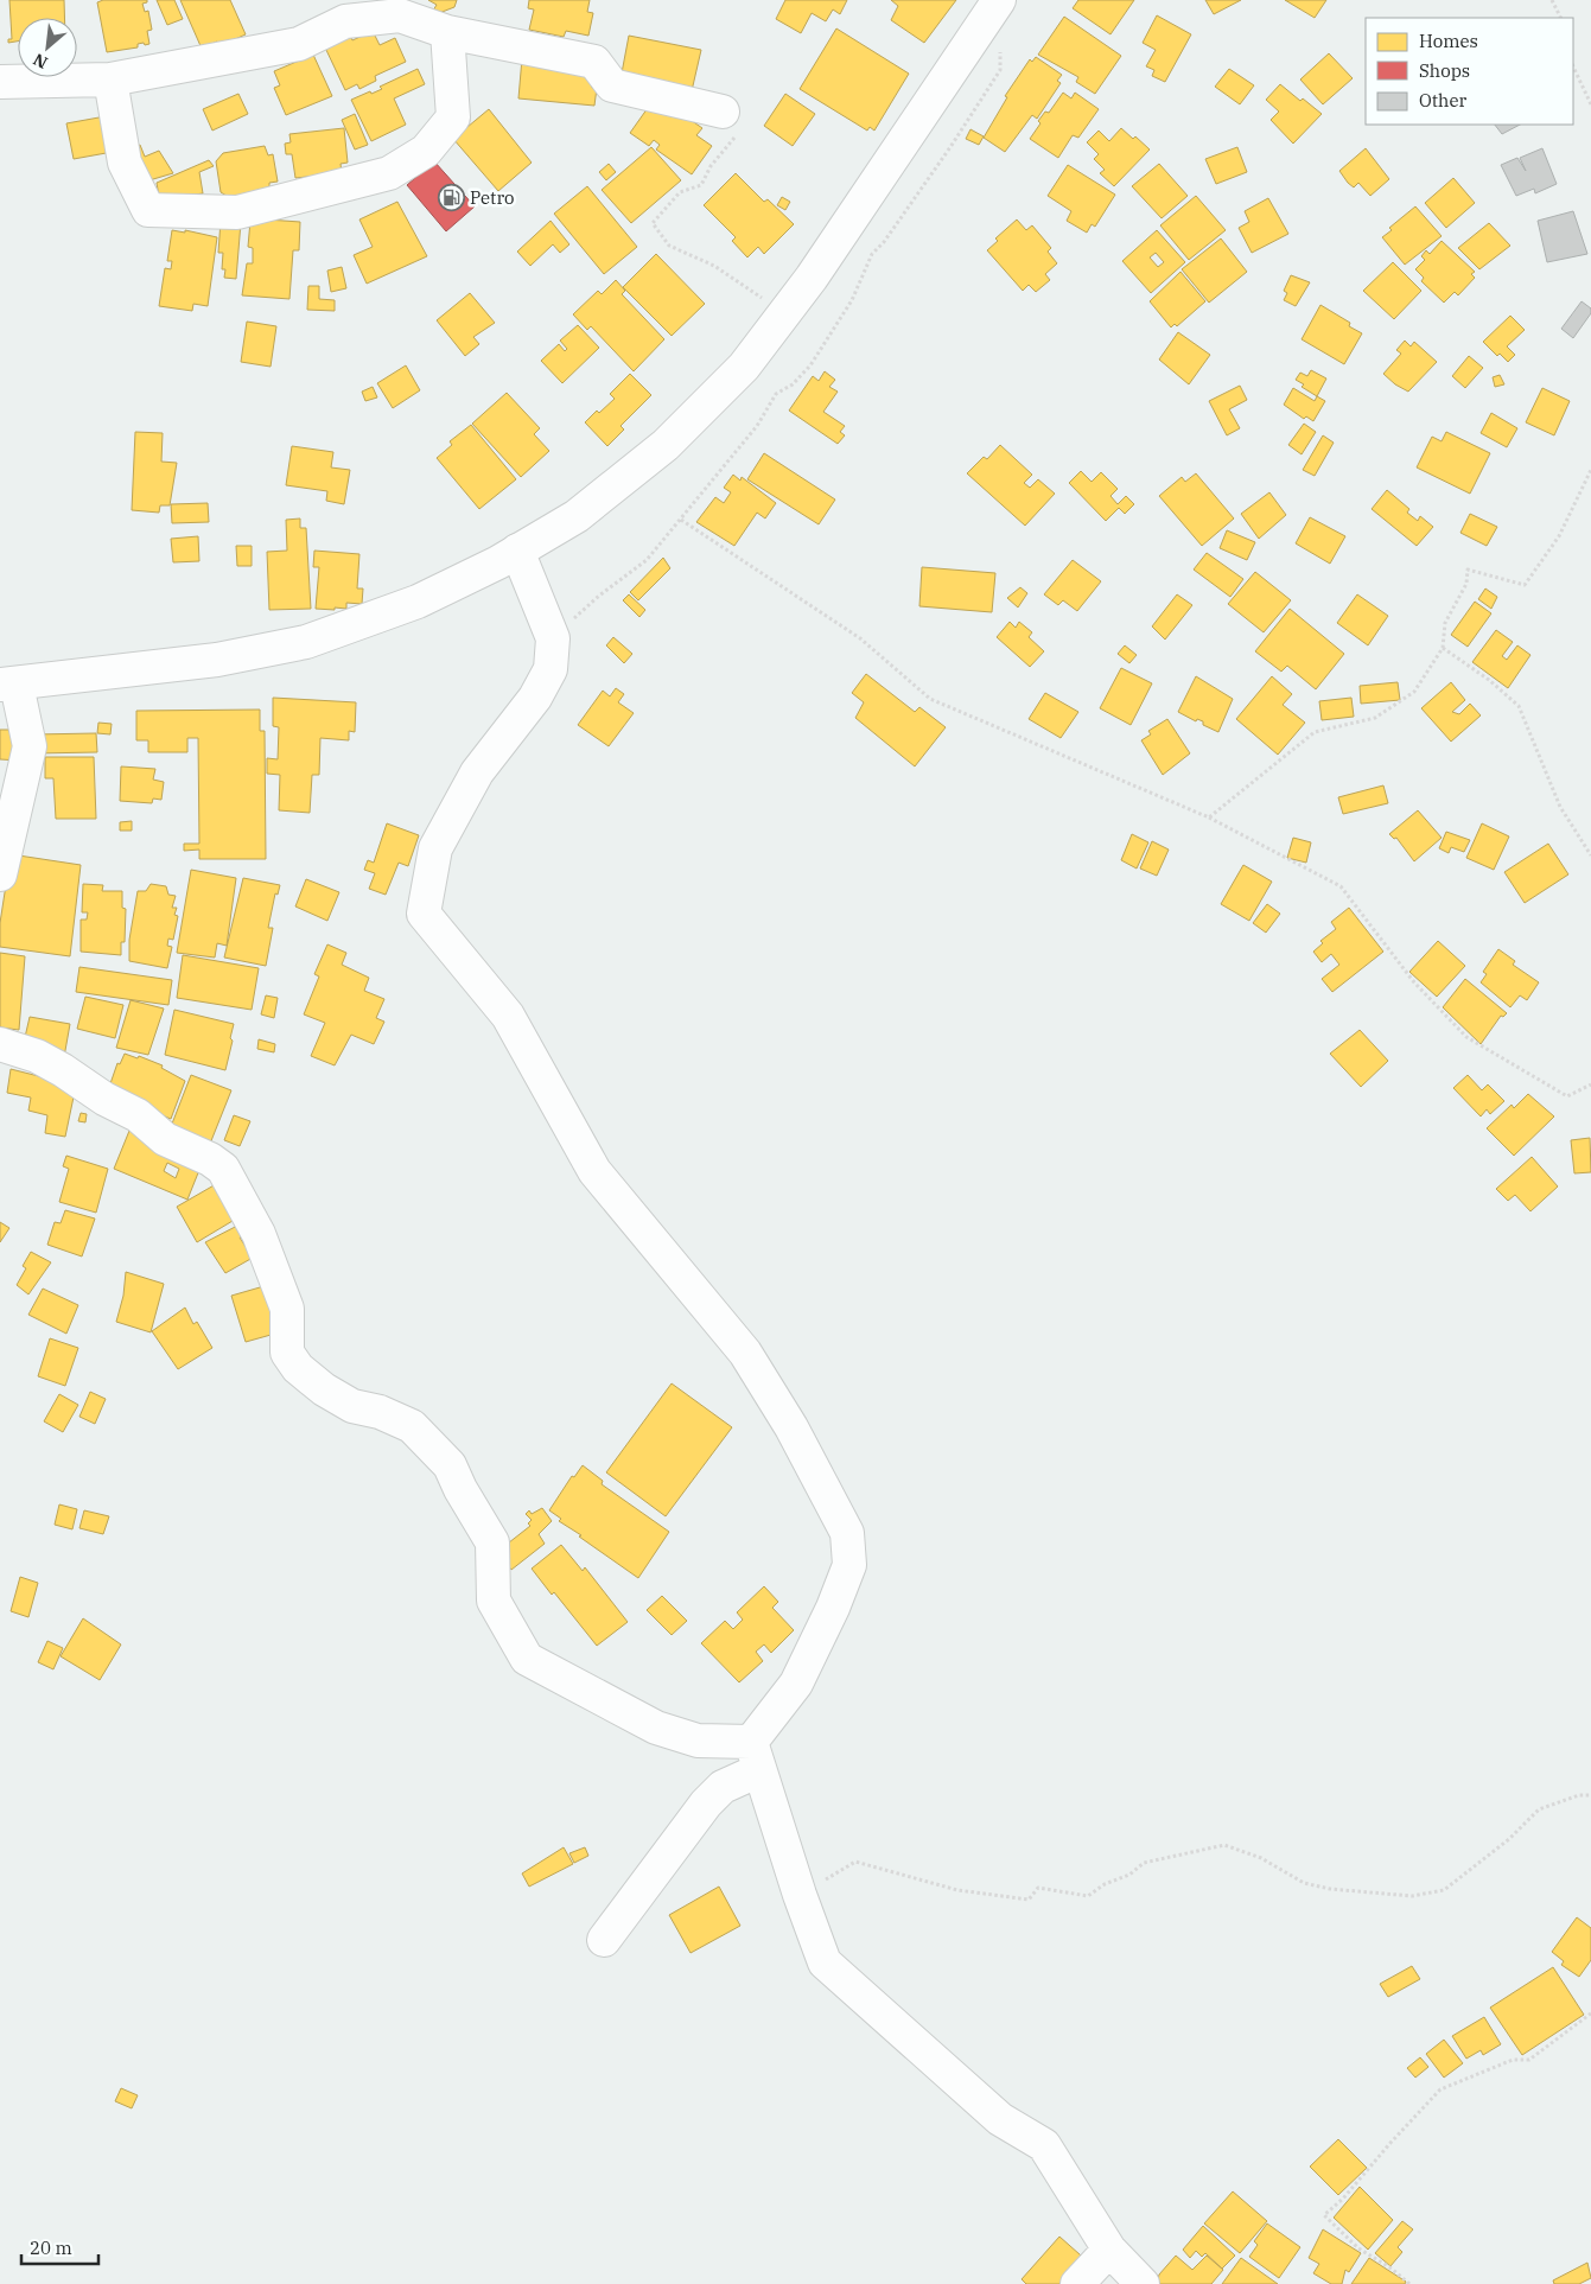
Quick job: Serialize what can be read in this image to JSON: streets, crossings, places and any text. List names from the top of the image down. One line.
{"places":{"fuel station":["Petro"]},"legend":["Homes","Shops","Other"],"scale_bar":"20 m","north":"bottom left"}
